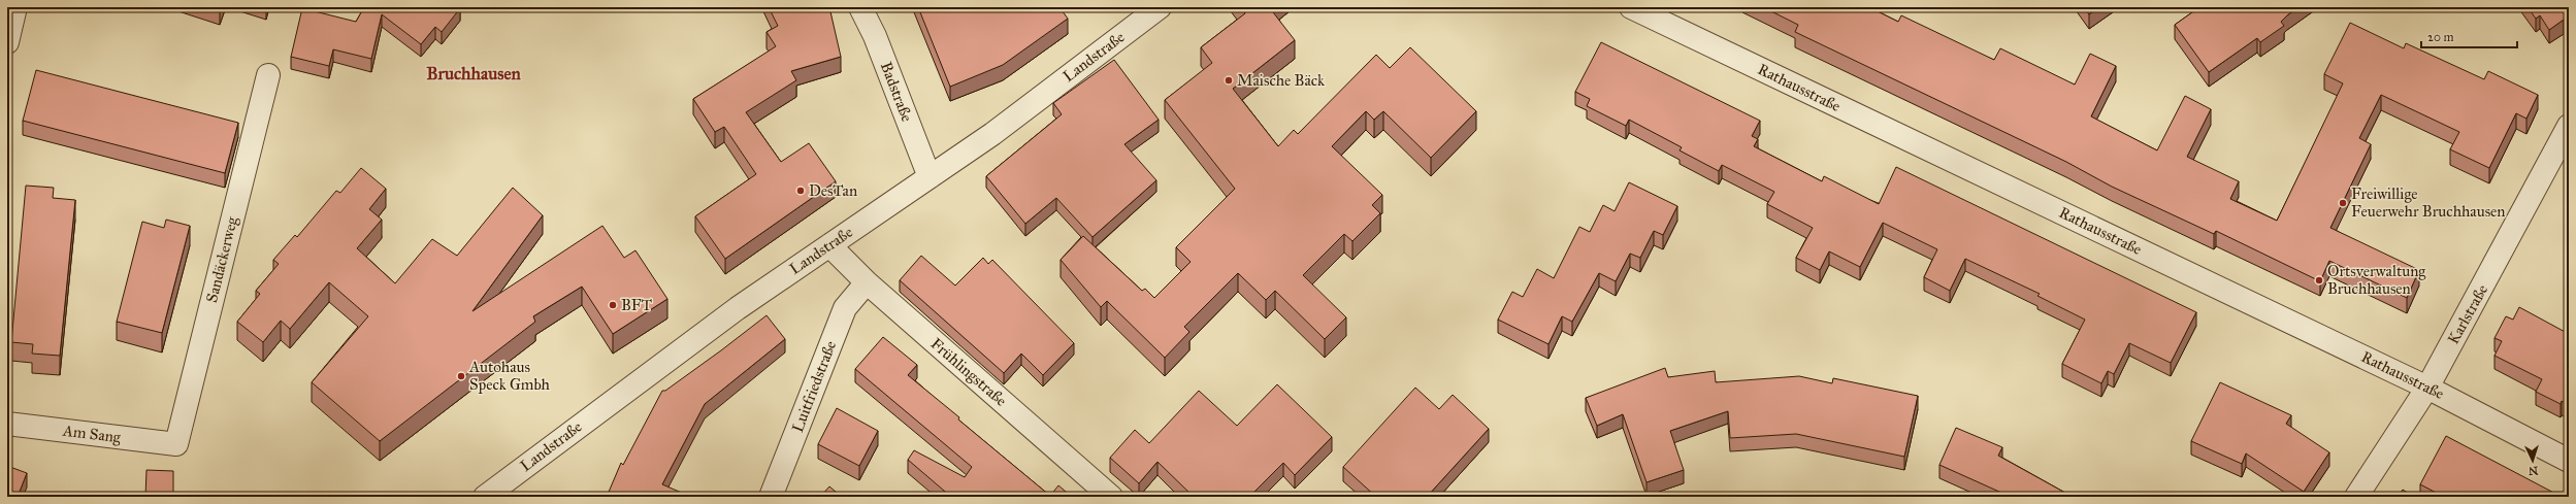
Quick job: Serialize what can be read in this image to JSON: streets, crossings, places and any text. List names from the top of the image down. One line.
{"streets":{"street":["Landstraße","Rathausstraße","Badstraße","Sandäckerweg","Karlstraße","Frühlingstraße","Luitfriedstraße","Am Sang"]},"crossings":[["Landstraße","Badstraße"],["Landstraße","Frühlingstraße"],["Rathausstraße","Karlstraße"],["Sandäckerweg","Am Sang"],["Frühlingstraße","Luitfriedstraße"]],"districts":["Bruchhausen"],"places":["Maische Bäck","DesTan","Freiwillige Feuerwehr Bruchhausen","Ortsverwaltung Bruchhausen","BFT","Autohaus Speck Gmbh"],"scale_bar":"20 m","north":"bottom"}
